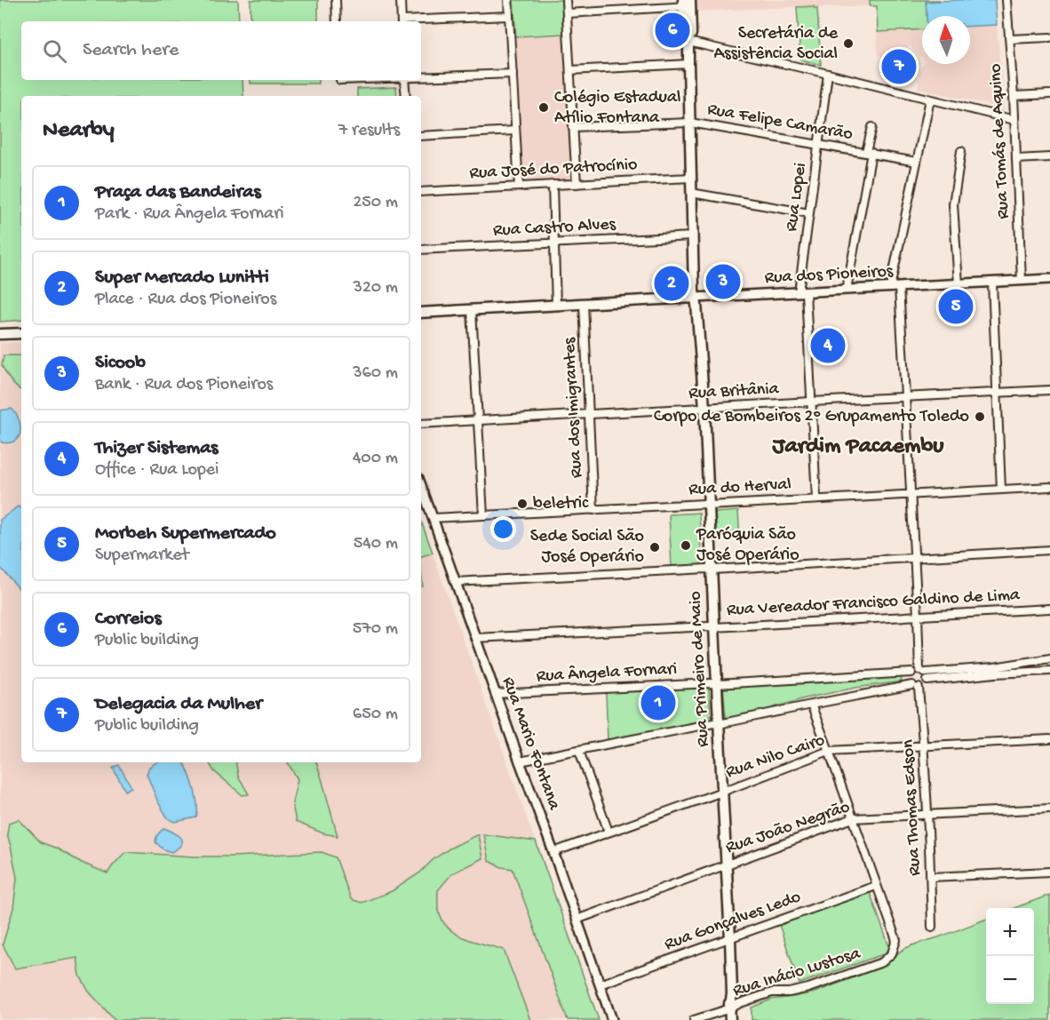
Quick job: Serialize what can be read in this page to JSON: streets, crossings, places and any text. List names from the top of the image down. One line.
{"streets":{"main road":["Rua dos Pioneiros","Rua Primeiro de Maio"],"street":["Rua Felipe Camarão","Rua Tomás de Aquino","Rua José do Patrocínio","Rua Lopei","Rua Castro Alves","Rua Britânia","Rua dos Imigrantes","Rua do Herval","Rua Vereador Francisco Galdino de Lima","Rua Ângela Fornari","Rua Mario Fontana","Rua Nilo Cairo","Rua Thomas Edson","Rua João Negrão","Rua Gonçalves Ledo","Rua Inácio Lustosa"]},"crossings":[["Rua Felipe Camarão","Rua Lopei"],["Rua Felipe Camarão","Rua Primeiro de Maio"],["Rua Tomás de Aquino","Rua dos Pioneiros"],["Rua José do Patrocínio","Rua Primeiro de Maio"],["Rua Lopei","Rua dos Pioneiros"],["Rua Lopei","Rua Britânia"],["Rua Lopei","Rua do Herval"],["Rua Castro Alves","Rua Primeiro de Maio"],["Rua dos Pioneiros","Rua dos Imigrantes"],["Rua dos Pioneiros","Rua Primeiro de Maio"],["Rua Britânia","Rua dos Imigrantes"],["Rua Britânia","Rua Primeiro de Maio"],["Rua dos Imigrantes","Rua do Herval"],["Rua do Herval","Rua Primeiro de Maio"],["Rua do Herval","Rua Mario Fontana"],["Rua Vereador Francisco Galdino de Lima","Rua Primeiro de Maio"],["Rua Vereador Francisco Galdino de Lima","Rua Mario Fontana"],["Rua Primeiro de Maio","Rua Ângela Fornari"],["Rua Primeiro de Maio","Rua Nilo Cairo"],["Rua Primeiro de Maio","Rua João Negrão"],["Rua Primeiro de Maio","Rua Gonçalves Ledo"],["Rua Primeiro de Maio","Rua Inácio Lustosa"],["Rua Ângela Fornari","Rua Mario Fontana"],["Rua Ângela Fornari","Rua Thomas Edson"],["Rua Mario Fontana","Rua Nilo Cairo"],["Rua Mario Fontana","Rua João Negrão"],["Rua Mario Fontana","Rua Gonçalves Ledo"],["Rua Nilo Cairo","Rua Thomas Edson"],["Rua Thomas Edson","Rua João Negrão"],["Rua Gonçalves Ledo","Rua Inácio Lustosa"]],"districts":["Jardim Pacaembu"],"places":["Secretária de Assistência Social","Colégio Estadual Atílio Fontana","Corpo de Bombeiros 2º Grupamento Toledo","beletric","Paróquia São José Operário","Sede Social São José Operário"],"north":"top","page":{"pins":["6","7","3","2","5","4","1"],"search":"Search here","heading":["Nearby","7 results"],"list":[{"mark":"1","name":"Praça das Bandeiras","note":"Park · Rua Ângela Fornari","value":"250 m"},{"mark":"2","name":"Super Mercado Lunitti","note":"Place · Rua dos Pioneiros","value":"320 m"},{"mark":"3","name":"Sicoob","note":"Bank · Rua dos Pioneiros","value":"360 m"},{"mark":"4","name":"Thizer Sistemas","note":"Office · Rua Lopei","value":"400 m"},{"mark":"5","name":"Morbeh Supermercado","note":"Supermarket","value":"540 m"},{"mark":"6","name":"Correios","note":"Public building","value":"570 m"},{"mark":"7","name":"Delegacia da Mulher","note":"Public building","value":"650 m"}],"map_buttons":["+","−"]}}
